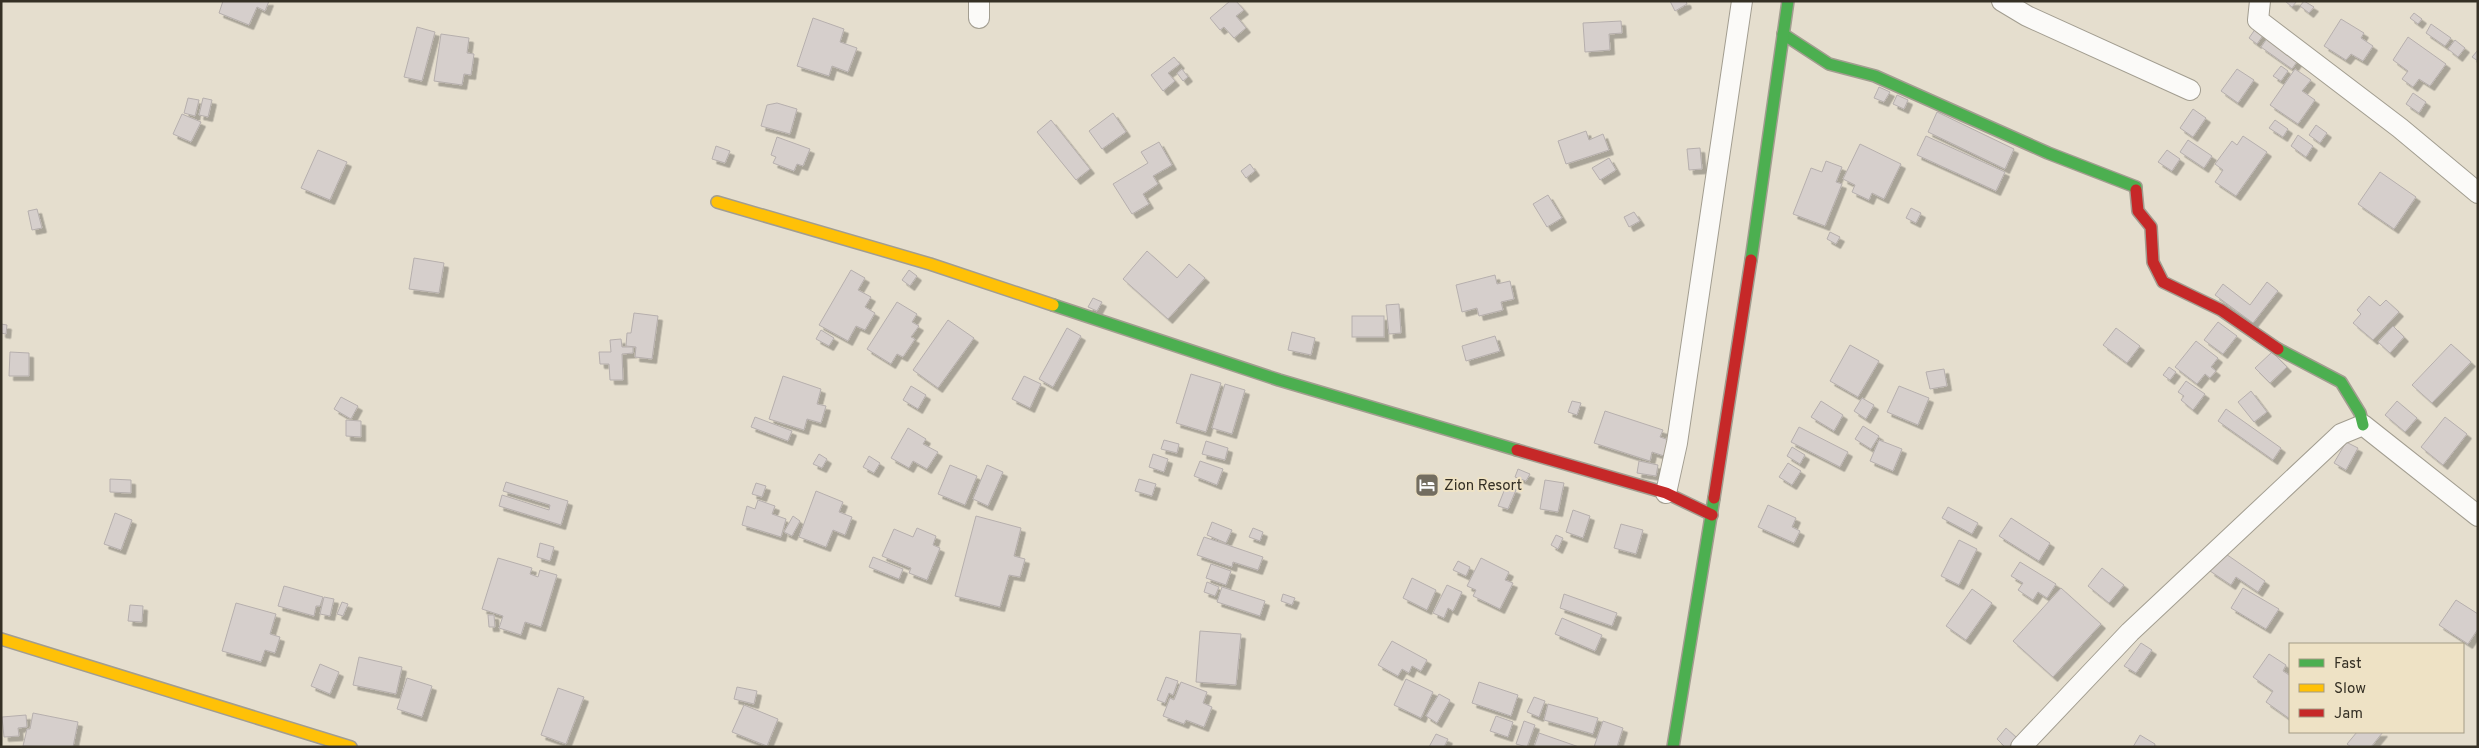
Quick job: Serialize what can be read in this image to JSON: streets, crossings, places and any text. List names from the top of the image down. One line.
{"places":{"hotel":["Zion Resort"]},"legend":["Fast","Slow","Jam"]}
